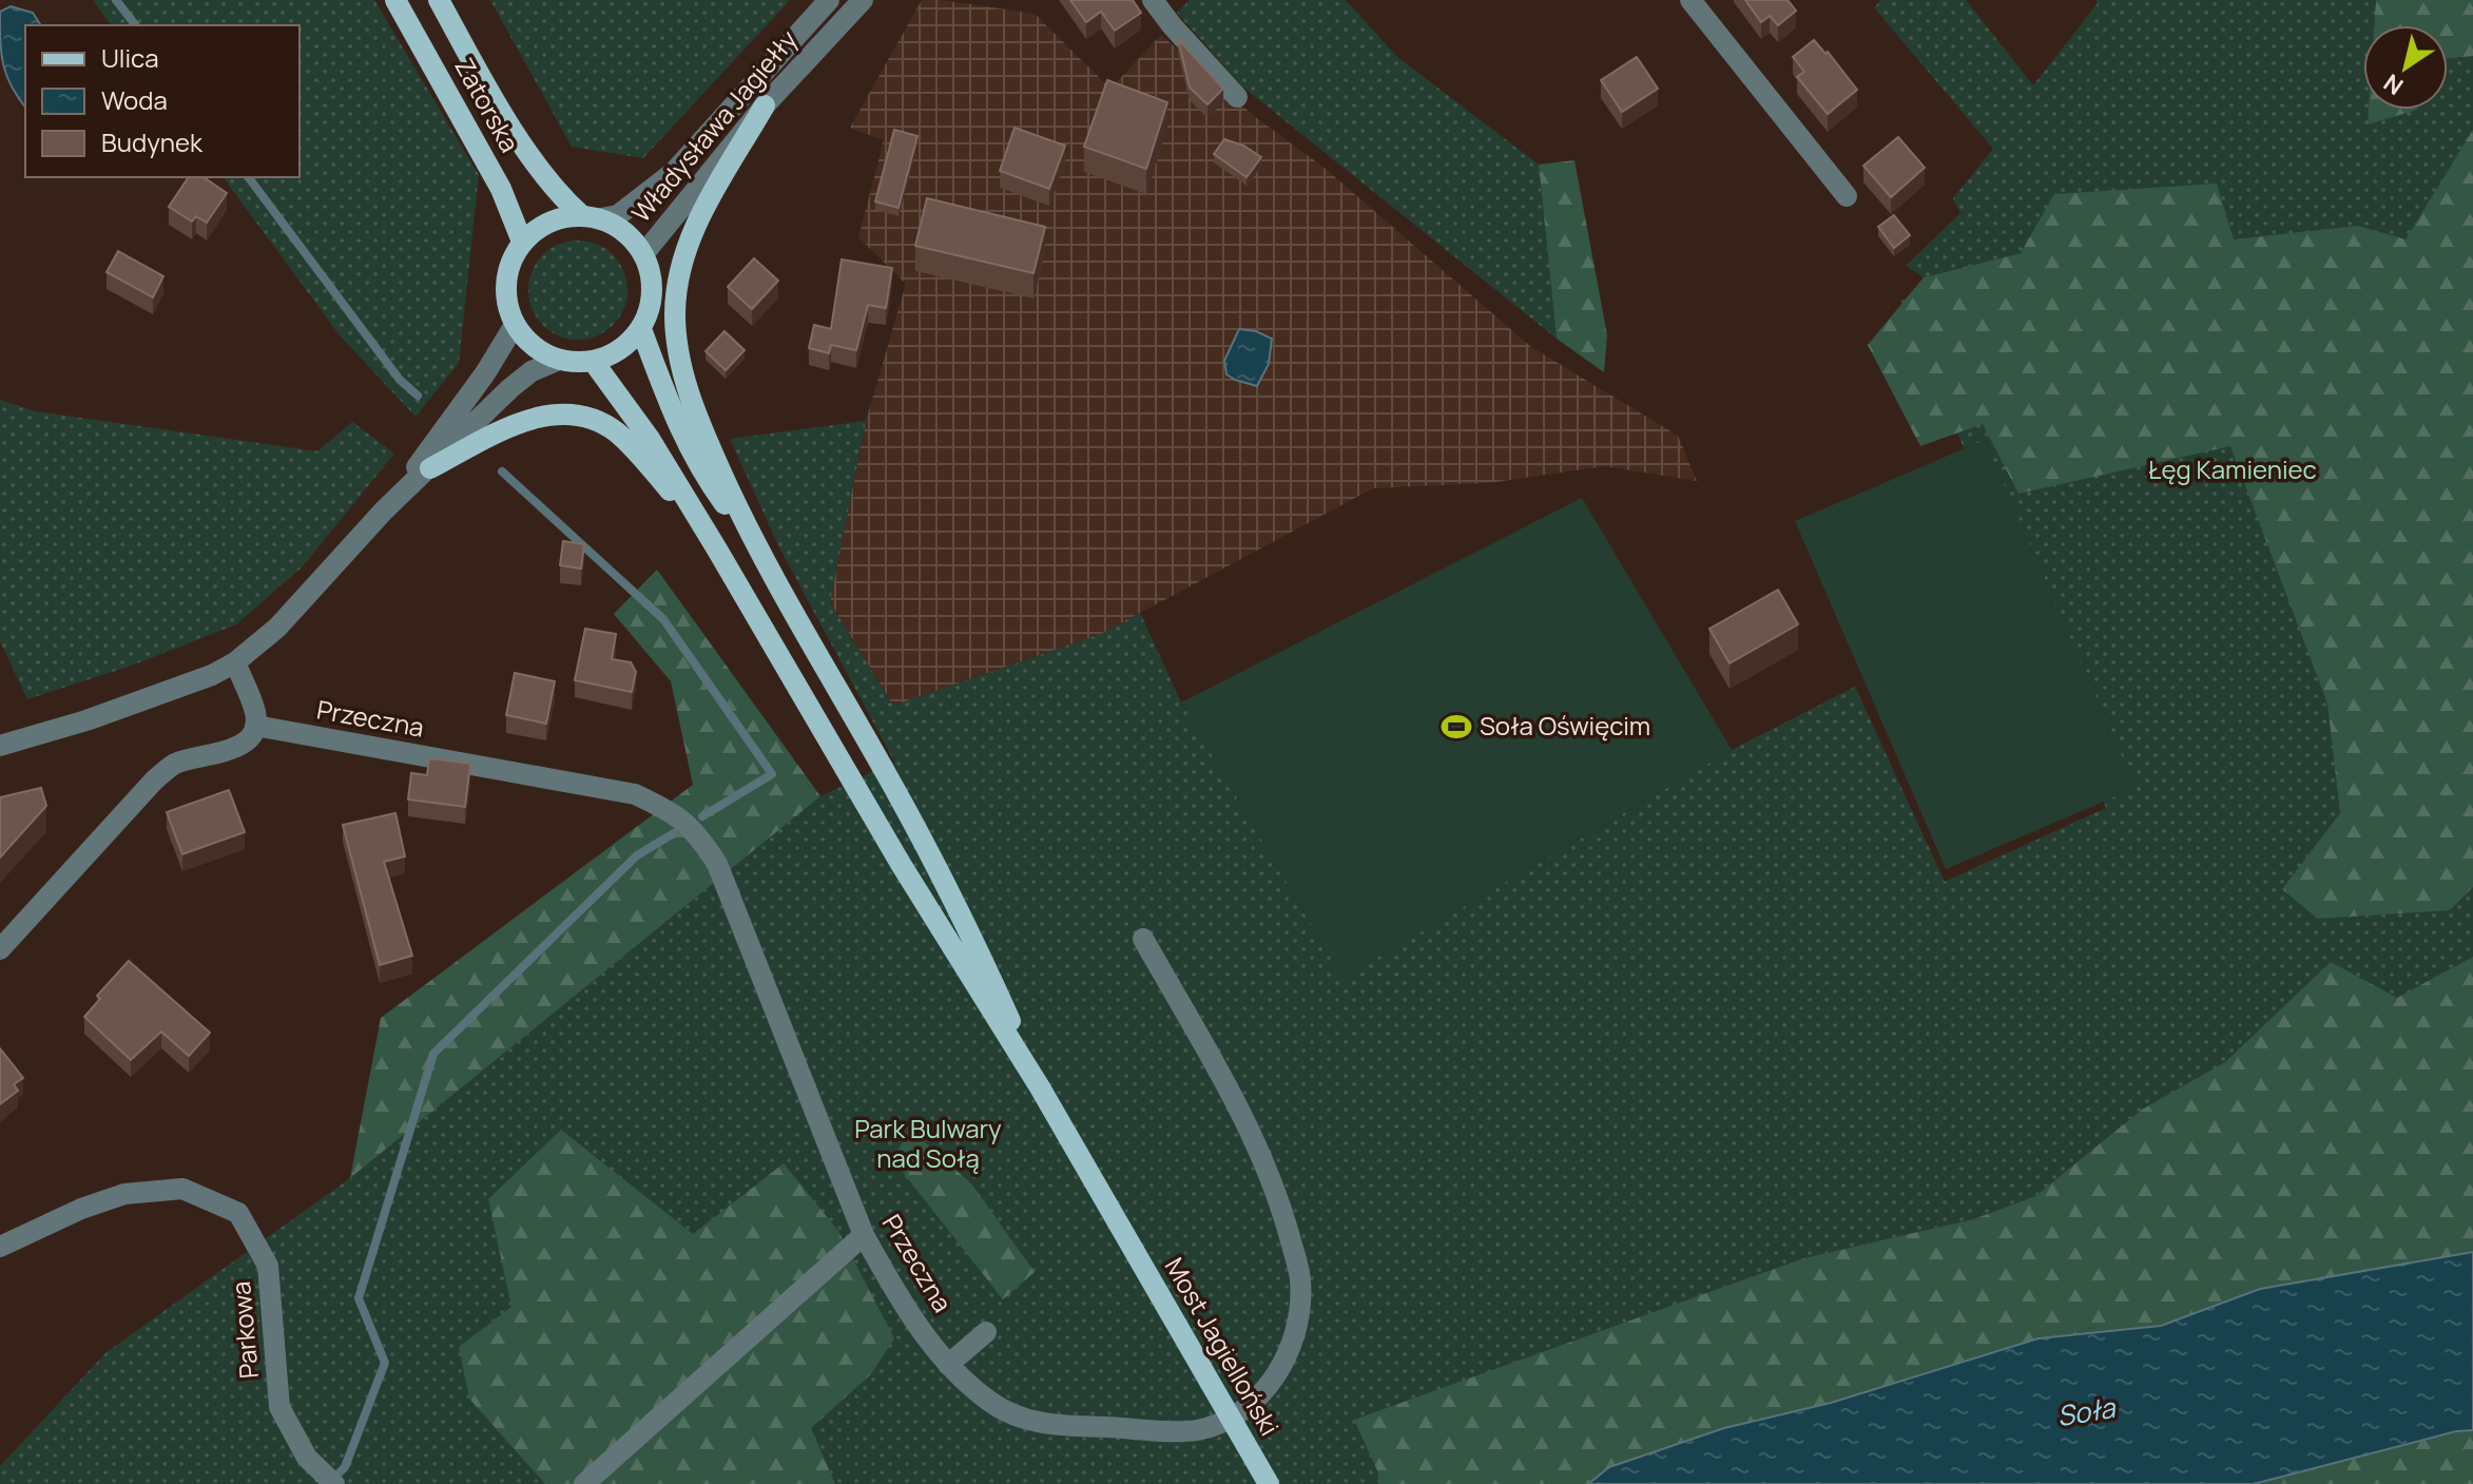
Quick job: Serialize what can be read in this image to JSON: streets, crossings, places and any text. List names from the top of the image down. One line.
{"streets":{"main road":["Zatorska","Most Jagielloński"],"street":["Władysława Jagiełły","Przeczna","Parkowa"]},"crossings":[["Zatorska","Władysława Jagiełły"]],"water":["Soła"],"parks":["Łęg Kamieniec","Park Bulwary nad Sołą"],"places":{"sports":["Soła Oświęcim"]},"legend":["Ulica","Woda","Budynek"],"north":"bottom left"}
